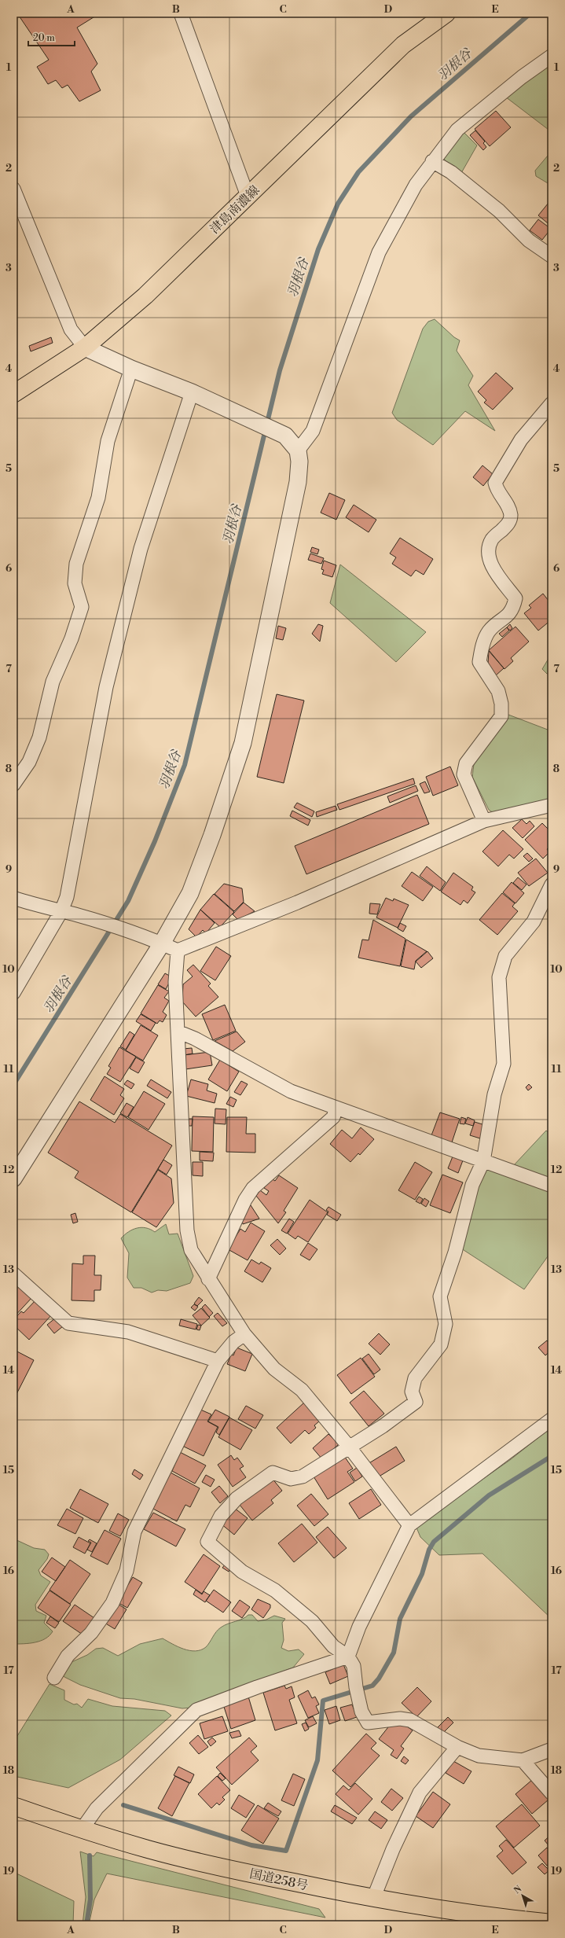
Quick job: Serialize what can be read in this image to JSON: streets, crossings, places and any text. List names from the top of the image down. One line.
{"streets":{"main road":["津島南濃線","国道258号"]},"water":["羽根谷"],"scale_bar":"20 m","north":"top left","grid":{"columns":["A","B","C","D","E"],"rows":["1","2","3","4","5","6","7","8","9","10","11","12","13","14","15","16","17","18","19"]}}
